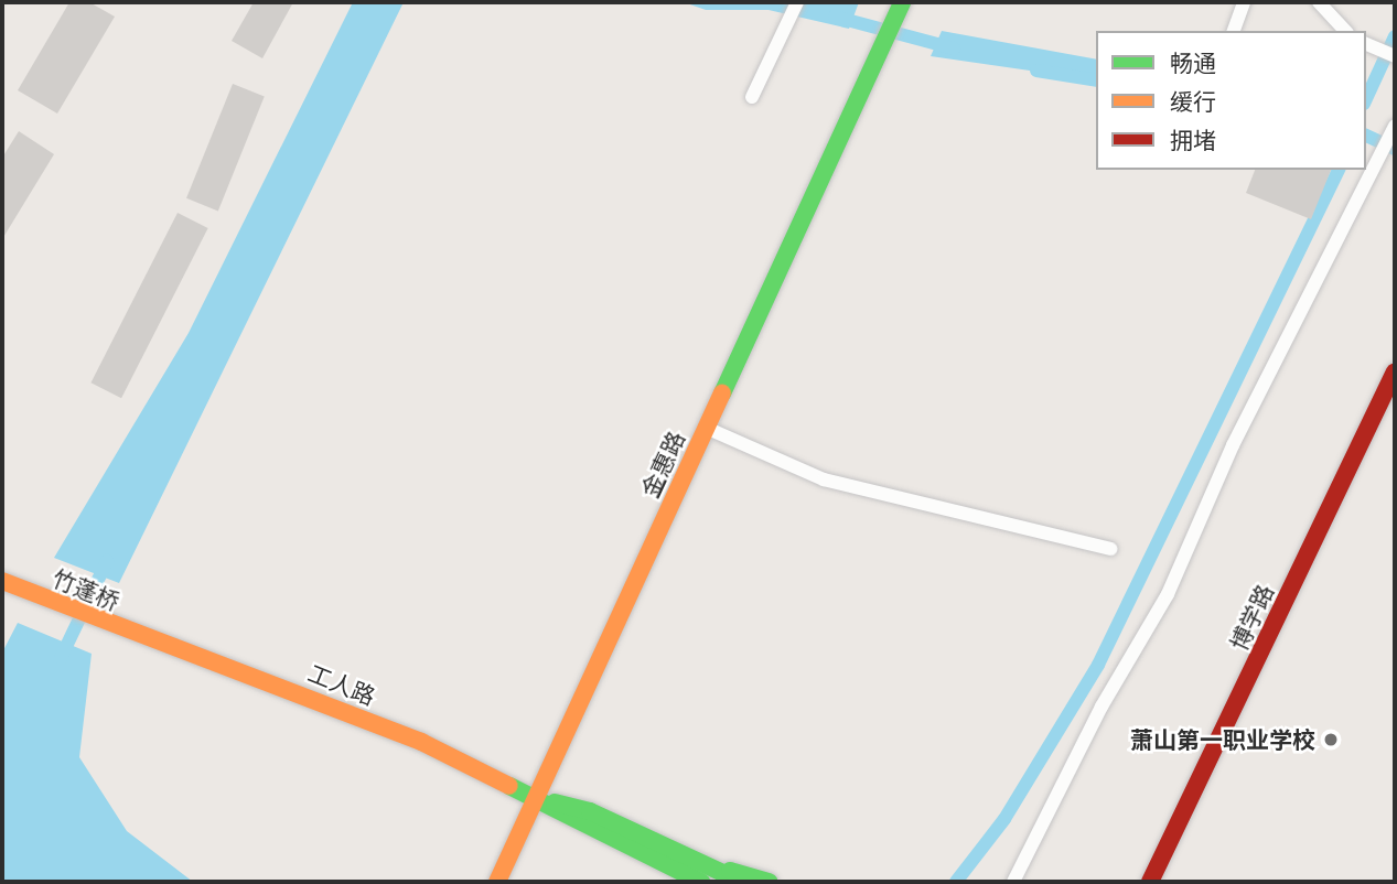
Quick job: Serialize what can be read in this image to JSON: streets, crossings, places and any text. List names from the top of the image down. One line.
{"streets":{"main road":["金惠路","竹蓬桥","博学路","工人路"]},"crossings":[["金惠路","工人路"],["竹蓬桥","工人路"]],"places":["萧山第一职业学校"],"legend":["畅通","缓行","拥堵"]}
